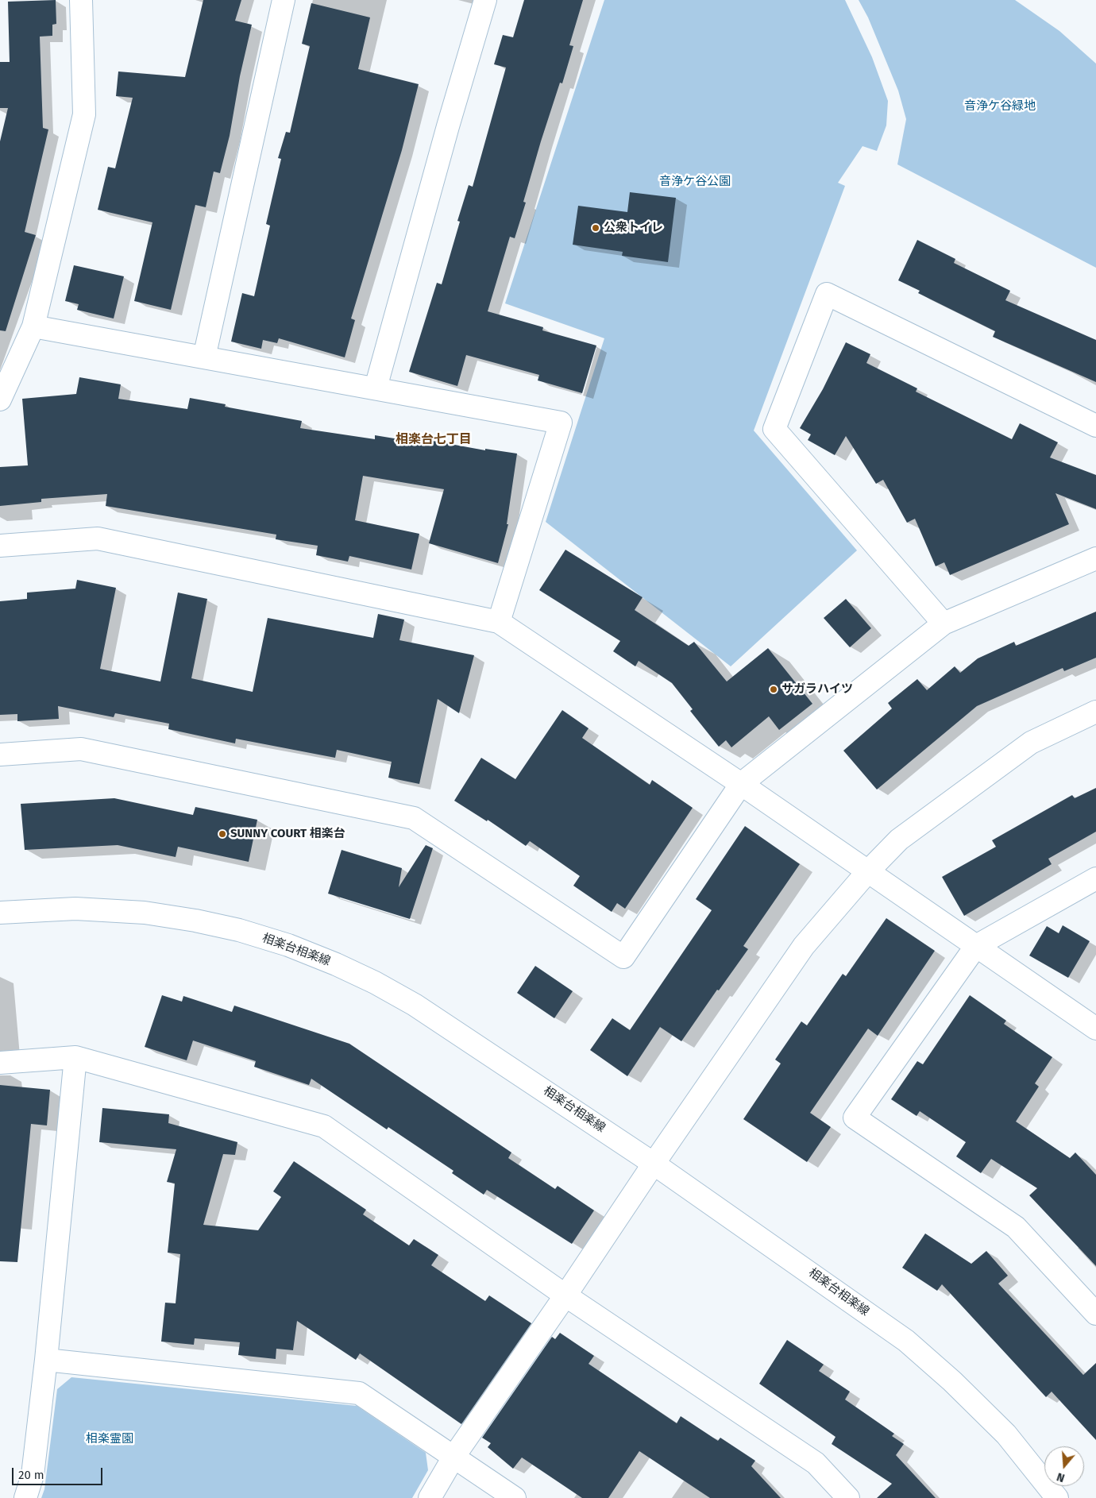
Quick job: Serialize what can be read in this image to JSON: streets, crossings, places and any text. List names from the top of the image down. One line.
{"streets":{"street":["相楽台相楽線"]},"districts":["相楽台七丁目"],"parks":["音浄ケ谷緑地","音浄ケ谷公園","相楽霊園"],"places":["公衆トイレ","サガラハイツ","SUNNY COURT 相楽台"],"scale_bar":"20 m","north":"bottom"}
